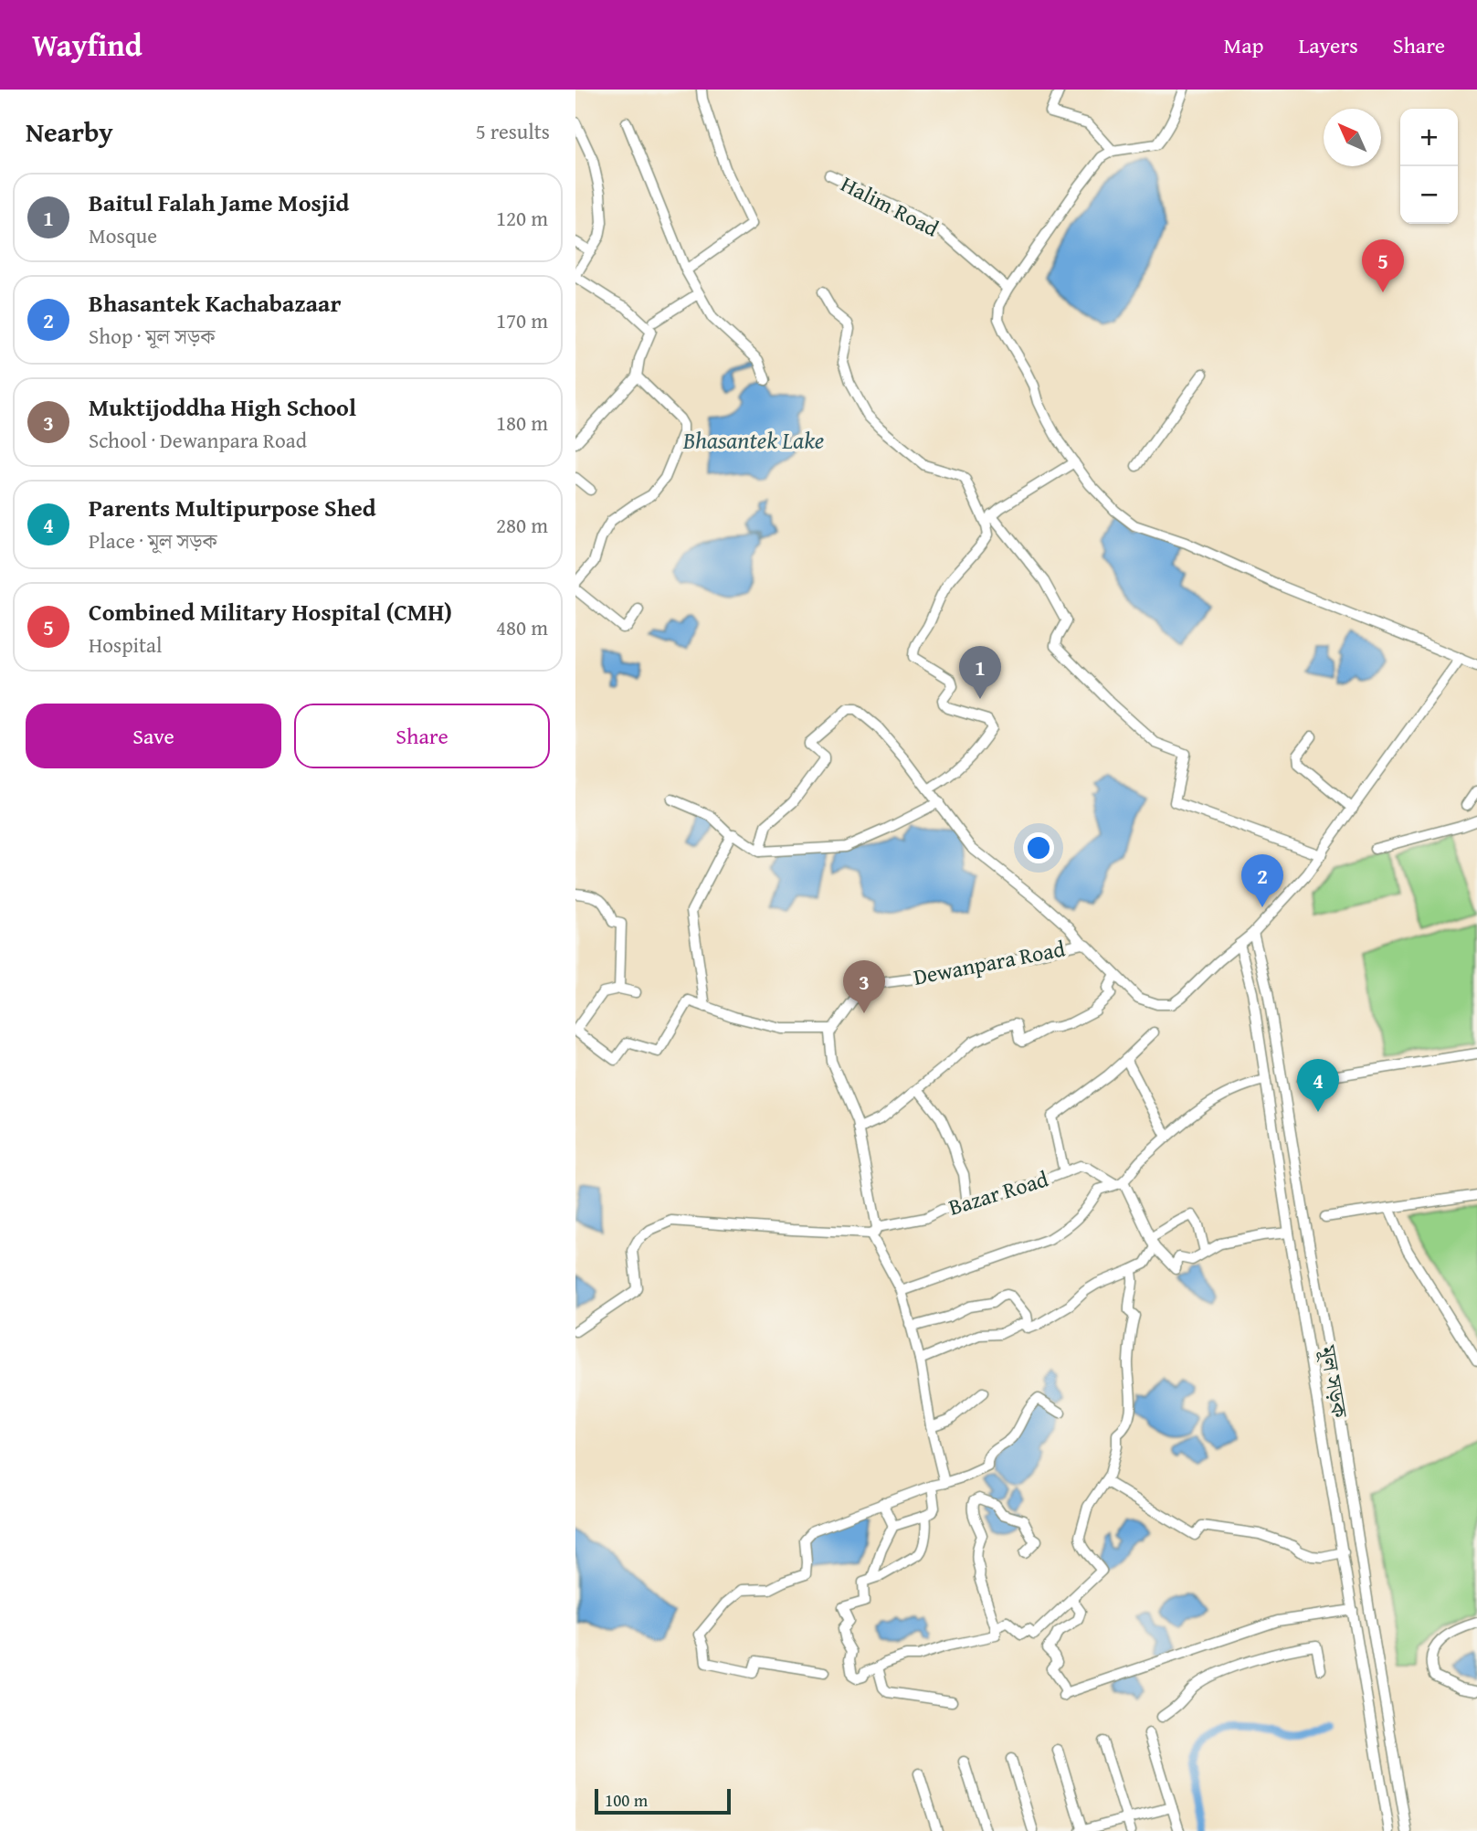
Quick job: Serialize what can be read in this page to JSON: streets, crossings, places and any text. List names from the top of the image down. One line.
{"streets":{"street":["Halim Road","Dewanpara Road","Bazar Road","মূল সড়ক"]},"crossings":[["Dewanpara Road","মূল সড়ক"]],"water":["Bhasantek Lake"],"scale_bar":"100 m","north":"top left","page":{"header":"Wayfind","nav":["Map","Layers","Share"],"heading":["Nearby","5 results"],"map_buttons":["+","−"],"list":[{"mark":"1","name":"Baitul Falah Jame Mosjid","note":"Mosque","value":"120 m"},{"mark":"2","name":"Bhasantek Kachabazaar","note":"Shop · মূল সড়ক","value":"170 m"},{"mark":"3","name":"Muktijoddha High School","note":"School · Dewanpara Road","value":"180 m"},{"mark":"4","name":"Parents Multipurpose Shed","note":"Place · মূল সড়ক","value":"280 m"},{"mark":"5","name":"Combined Military Hospital (CMH)","note":"Hospital","value":"480 m"}],"pins":["5","1","2","3","4"],"buttons":["Save","Share"],"scale":"100 m"}}
